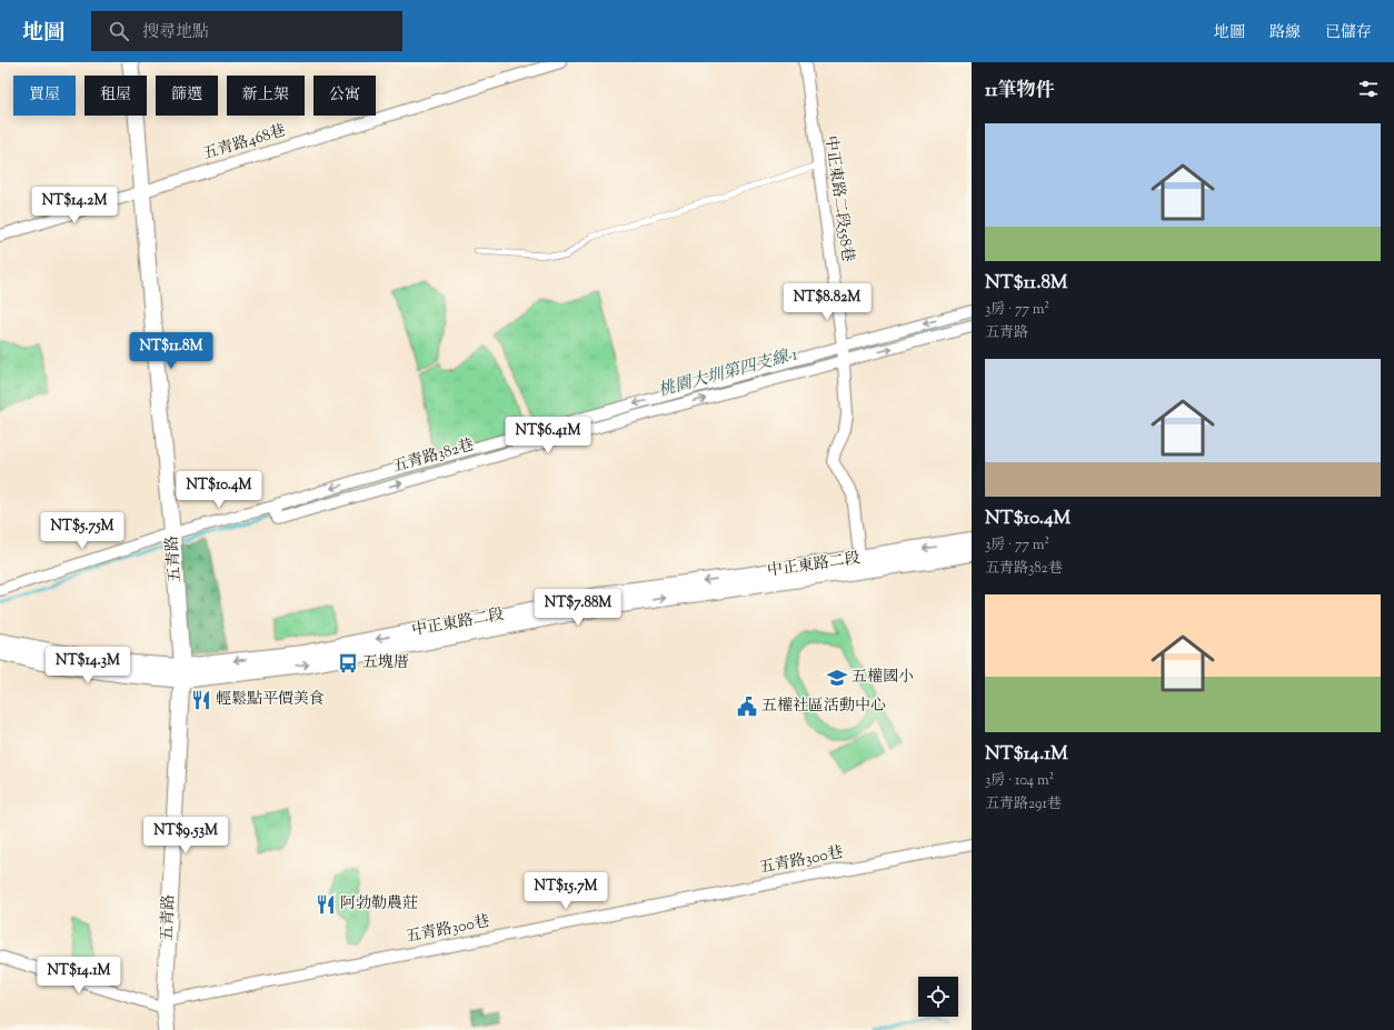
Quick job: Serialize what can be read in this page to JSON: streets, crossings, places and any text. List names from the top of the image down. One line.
{"streets":{"main road":["五青路","中正東路二段"],"street":["五青路468巷","中正東路二段558巷","五青路382巷","五青路300巷"]},"crossings":[["五青路468巷","五青路"],["中正東路二段558巷","五青路382巷"],["中正東路二段558巷","中正東路二段"],["五青路382巷","五青路"],["五青路","中正東路二段"],["五青路","五青路300巷"]],"water":["桃園大圳第四支線-1"],"places":{"bus stop":["五塊厝"],"school or university":["五權國小"],"restaurant":["輕鬆點平價美食","阿勃勒農莊"],"public building":["五權社區活動中心"]},"page":{"header":"地圖","search":"搜尋地點","nav":["地圖","路線","已儲存"],"heading":"11筆物件","chip":["買屋","租屋","篩選","新上架","公寓"],"list":[{"name":"NT$11.8M","note":"3房 · 77 m² · 五青路"},{"name":"NT$10.4M","note":"3房 · 77 m² · 五青路382巷"},{"name":"NT$14.1M","note":"3房 · 104 m² · 五青路291巷"}],"price":["NT$14.2M","NT$8.82M","NT$11.8M","NT$6.41M","NT$10.4M","NT$5.75M","NT$7.88M","NT$14.3M","NT$9.53M","NT$15.7M","NT$14.1M"]}}
